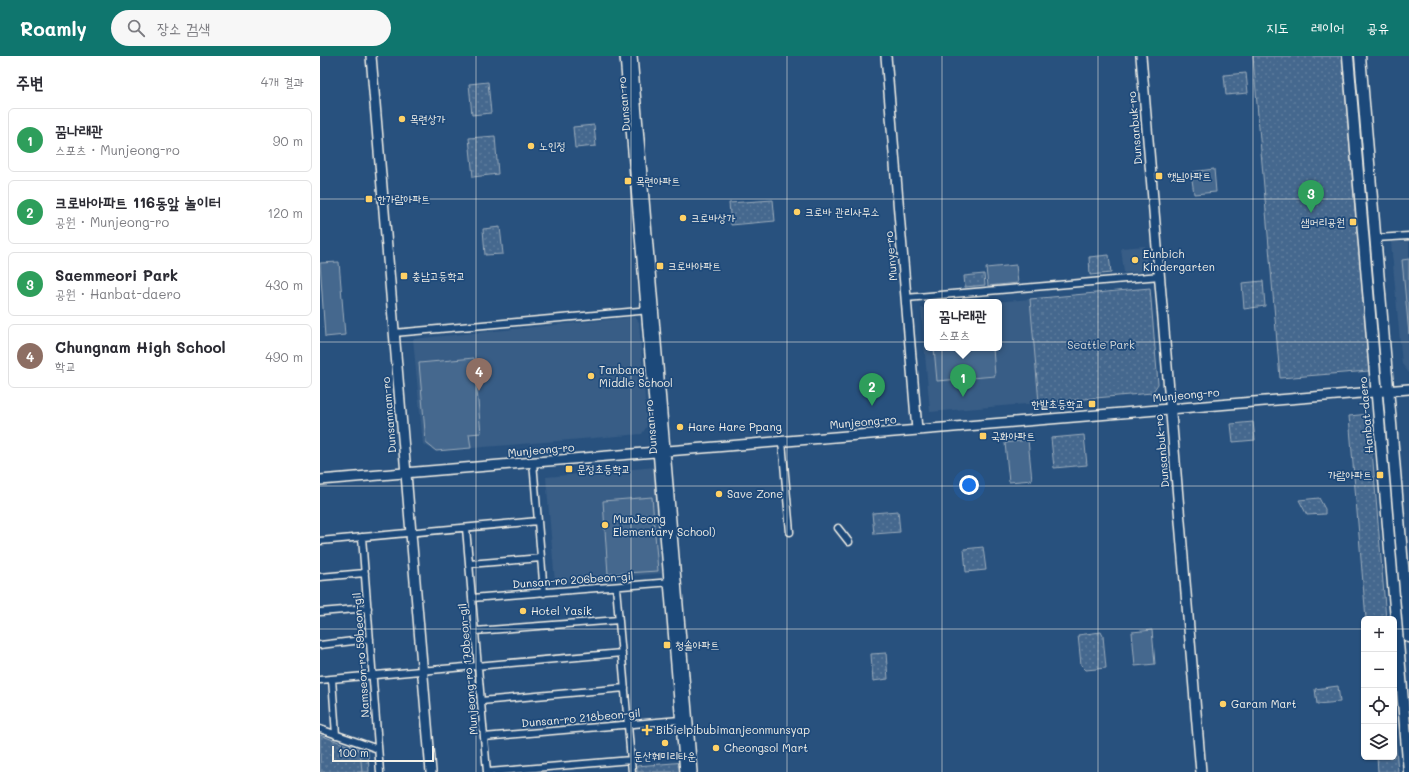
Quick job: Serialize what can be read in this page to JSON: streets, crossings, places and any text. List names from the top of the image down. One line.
{"streets":{"main road":["Dunsan-ro","Dunsanbuk-ro","Munye-ro","Munjeong-ro","Dunsannam-ro","Hanbat-daero"],"street":["Dunsan-ro 206beon-gil","Namseon-ro 59beon-gil","Munjeong-ro 170beon-gil","Dunsan-ro 218beon-gil"]},"crossings":[["Dunsan-ro","Munjeong-ro"],["Dunsan-ro","Dunsan-ro 206beon-gil"],["Dunsan-ro","Dunsan-ro 218beon-gil"],["Dunsanbuk-ro","Munjeong-ro"],["Munye-ro","Munjeong-ro"],["Munjeong-ro","Dunsannam-ro"],["Munjeong-ro","Hanbat-daero"],["Dunsan-ro 206beon-gil","Munjeong-ro 170beon-gil"],["Munjeong-ro 170beon-gil","Dunsan-ro 218beon-gil"]],"parks":["Seattle Park"],"places":{"other":["목련상가","노인정","크로바 관리사무소","크로바상가","Eunbich Kindergarten","Tanbang Middle School","Hare Hare Ppang","Save Zone","MunJeong Elementary School)","Hotel Yasik","Garam Mart","둔산훼미리타운","Cheongsol Mart"],"transit":["햇님아파트","목련아파트","한가람아파트","샘머리공원","크로바아파트","충남고등학교","한밭초등학교","국화아파트","문정초등학교","가람아파트","청솔아파트"],"health":["Bibielpibubimanjeonmunsyap"]},"scale_bar":"100 m","page":{"header":"Roamly","search":"장소 검색","nav":["지도","레이어","공유"],"heading":["주변","4개 결과"],"list":[{"mark":"1","name":"꿈나래관","note":"스포츠 · Munjeong-ro","value":"90 m"},{"mark":"2","name":"크로바아파트 116동앞 놀이터","note":"공원 · Munjeong-ro","value":"120 m"},{"mark":"3","name":"Saemmeori Park","note":"공원 · Hanbat-daero","value":"430 m"},{"mark":"4","name":"Chungnam High School","note":"학교","value":"490 m"}],"pins":["3","4","1","2"],"popup":["꿈나래관","스포츠"],"map_buttons":["+","−"],"scale":"100 m"}}
